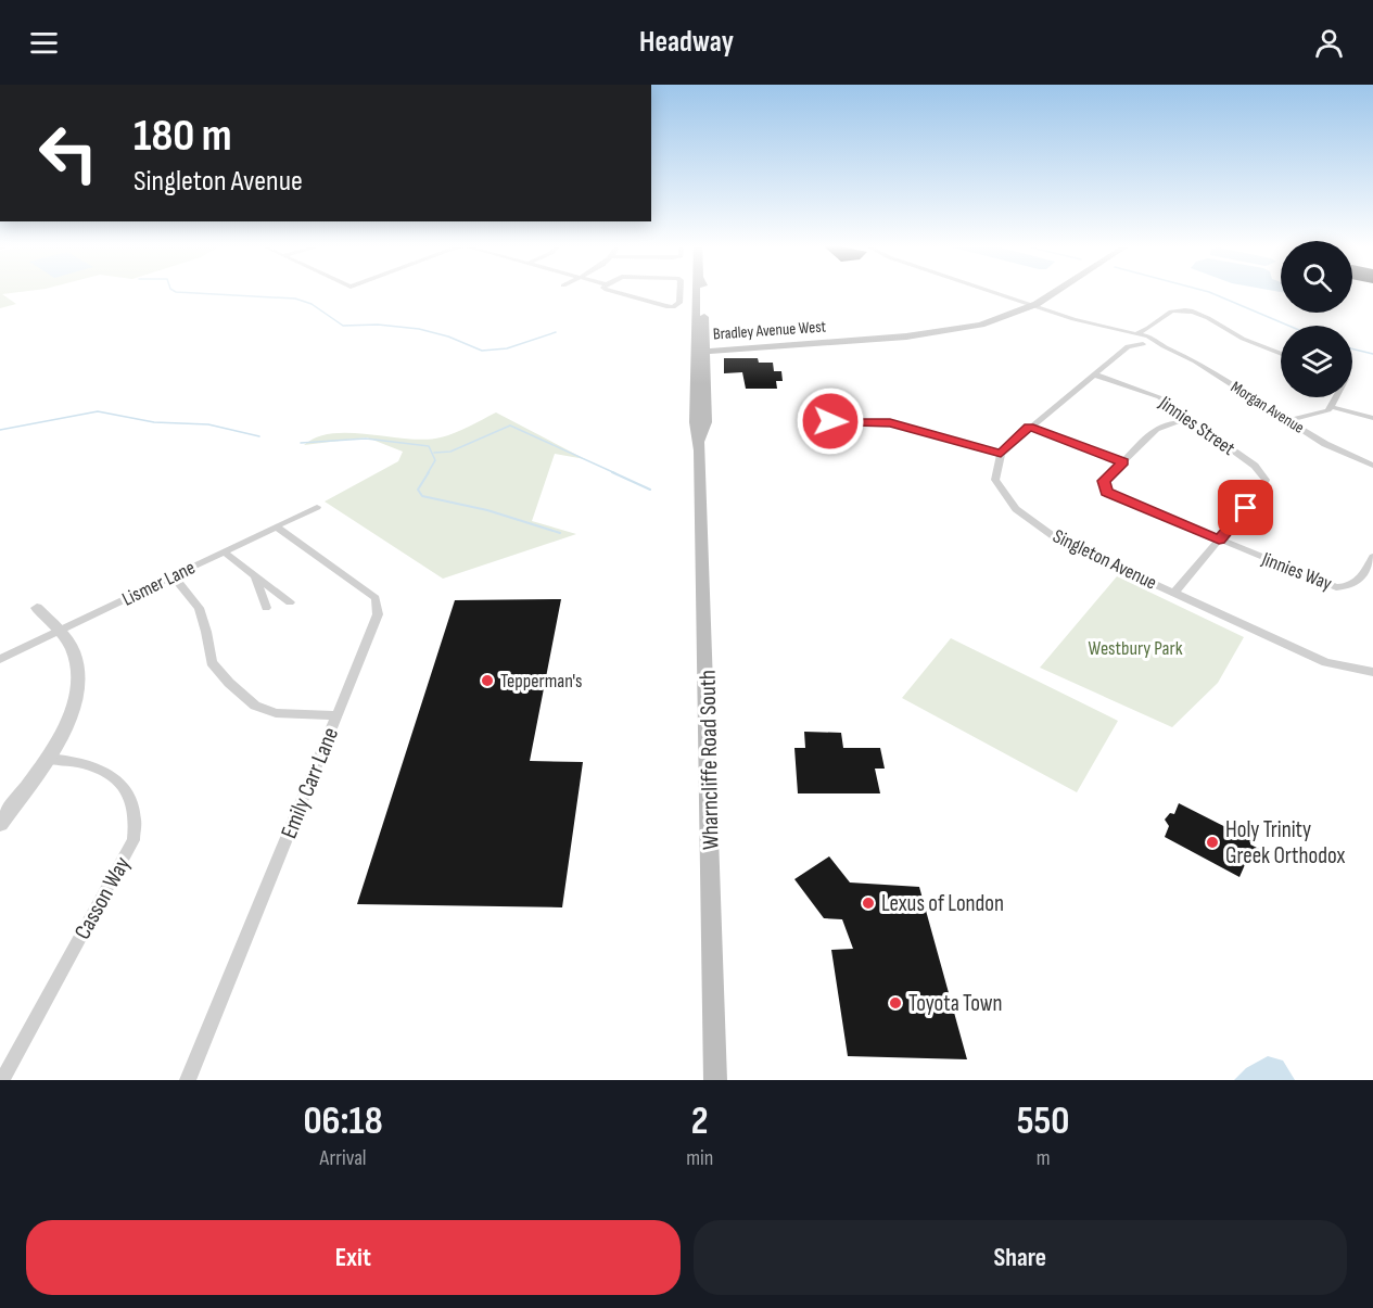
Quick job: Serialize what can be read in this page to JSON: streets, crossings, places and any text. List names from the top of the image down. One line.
{"streets":{"main road":["Bradley Avenue West","Wharncliffe Road South"],"street":["Morgan Avenue","Jinnies Street","Singleton Avenue","Jinnies Way","Lismer Lane","Emily Carr Lane","Casson Way"]},"crossings":[["Bradley Avenue West","Wharncliffe Road South"],["Jinnies Street","Singleton Avenue"],["Jinnies Street","Jinnies Way"],["Lismer Lane","Emily Carr Lane"]],"parks":["Westbury Park"],"places":["Tepperman's","Holy Trinity Greek Orthodox","Lexus of London","Toyota Town"],"page":{"header":"Headway","turn":["180 m","Singleton Avenue"],"eta":["06:18","Arrival","2","min","550","m"],"buttons":["Exit","Share"]}}
